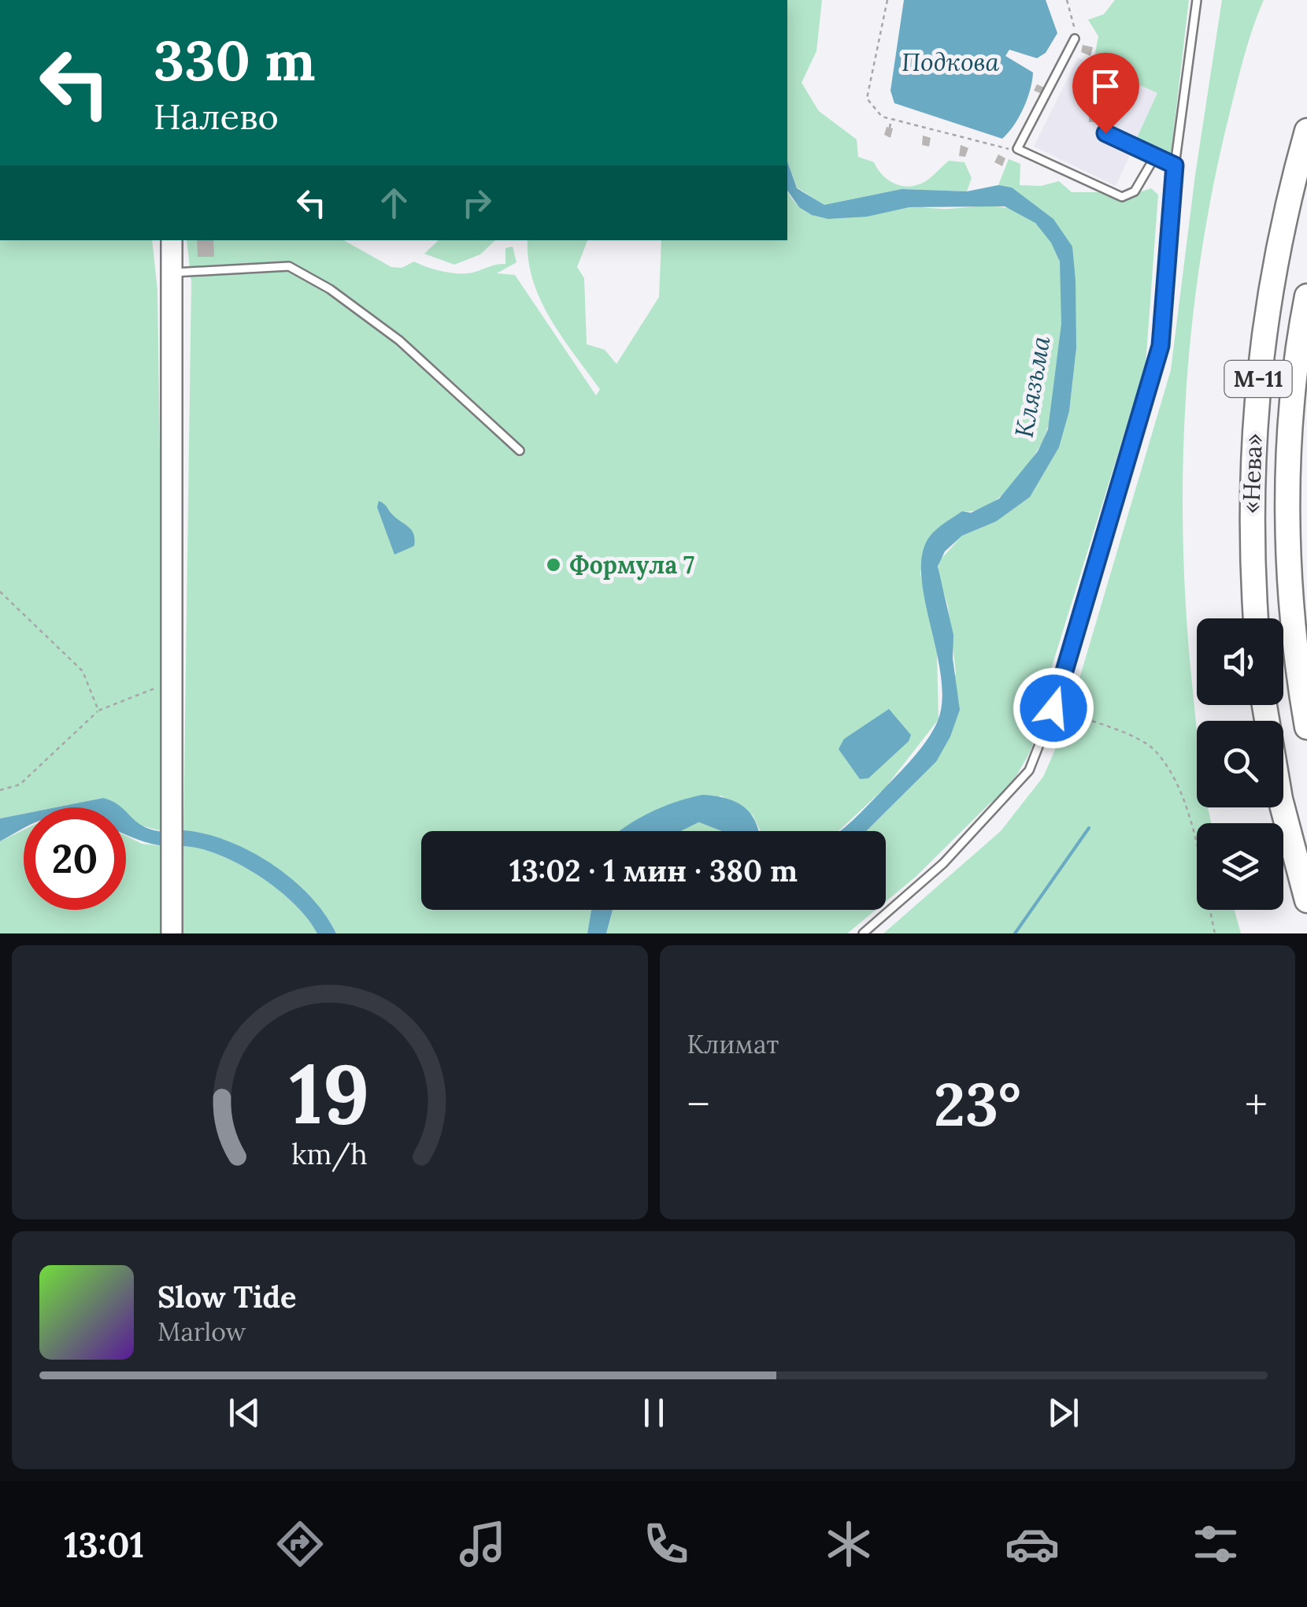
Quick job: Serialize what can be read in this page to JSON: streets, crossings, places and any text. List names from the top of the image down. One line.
{"streets":{"highway":["М-11","«Нева»"]},"water":["Подкова","Клязьма"],"places":["Формула 7"],"page":{"turn":["330 m","Налево"],"limit":"20","trip":"13:02 · 1 мин · 380 m","tile":"Климат","heat":["−","23°","+"],"song":["Slow Tide","Marlow"],"tabs":"13:01","gauge":["19","km/h"]}}
